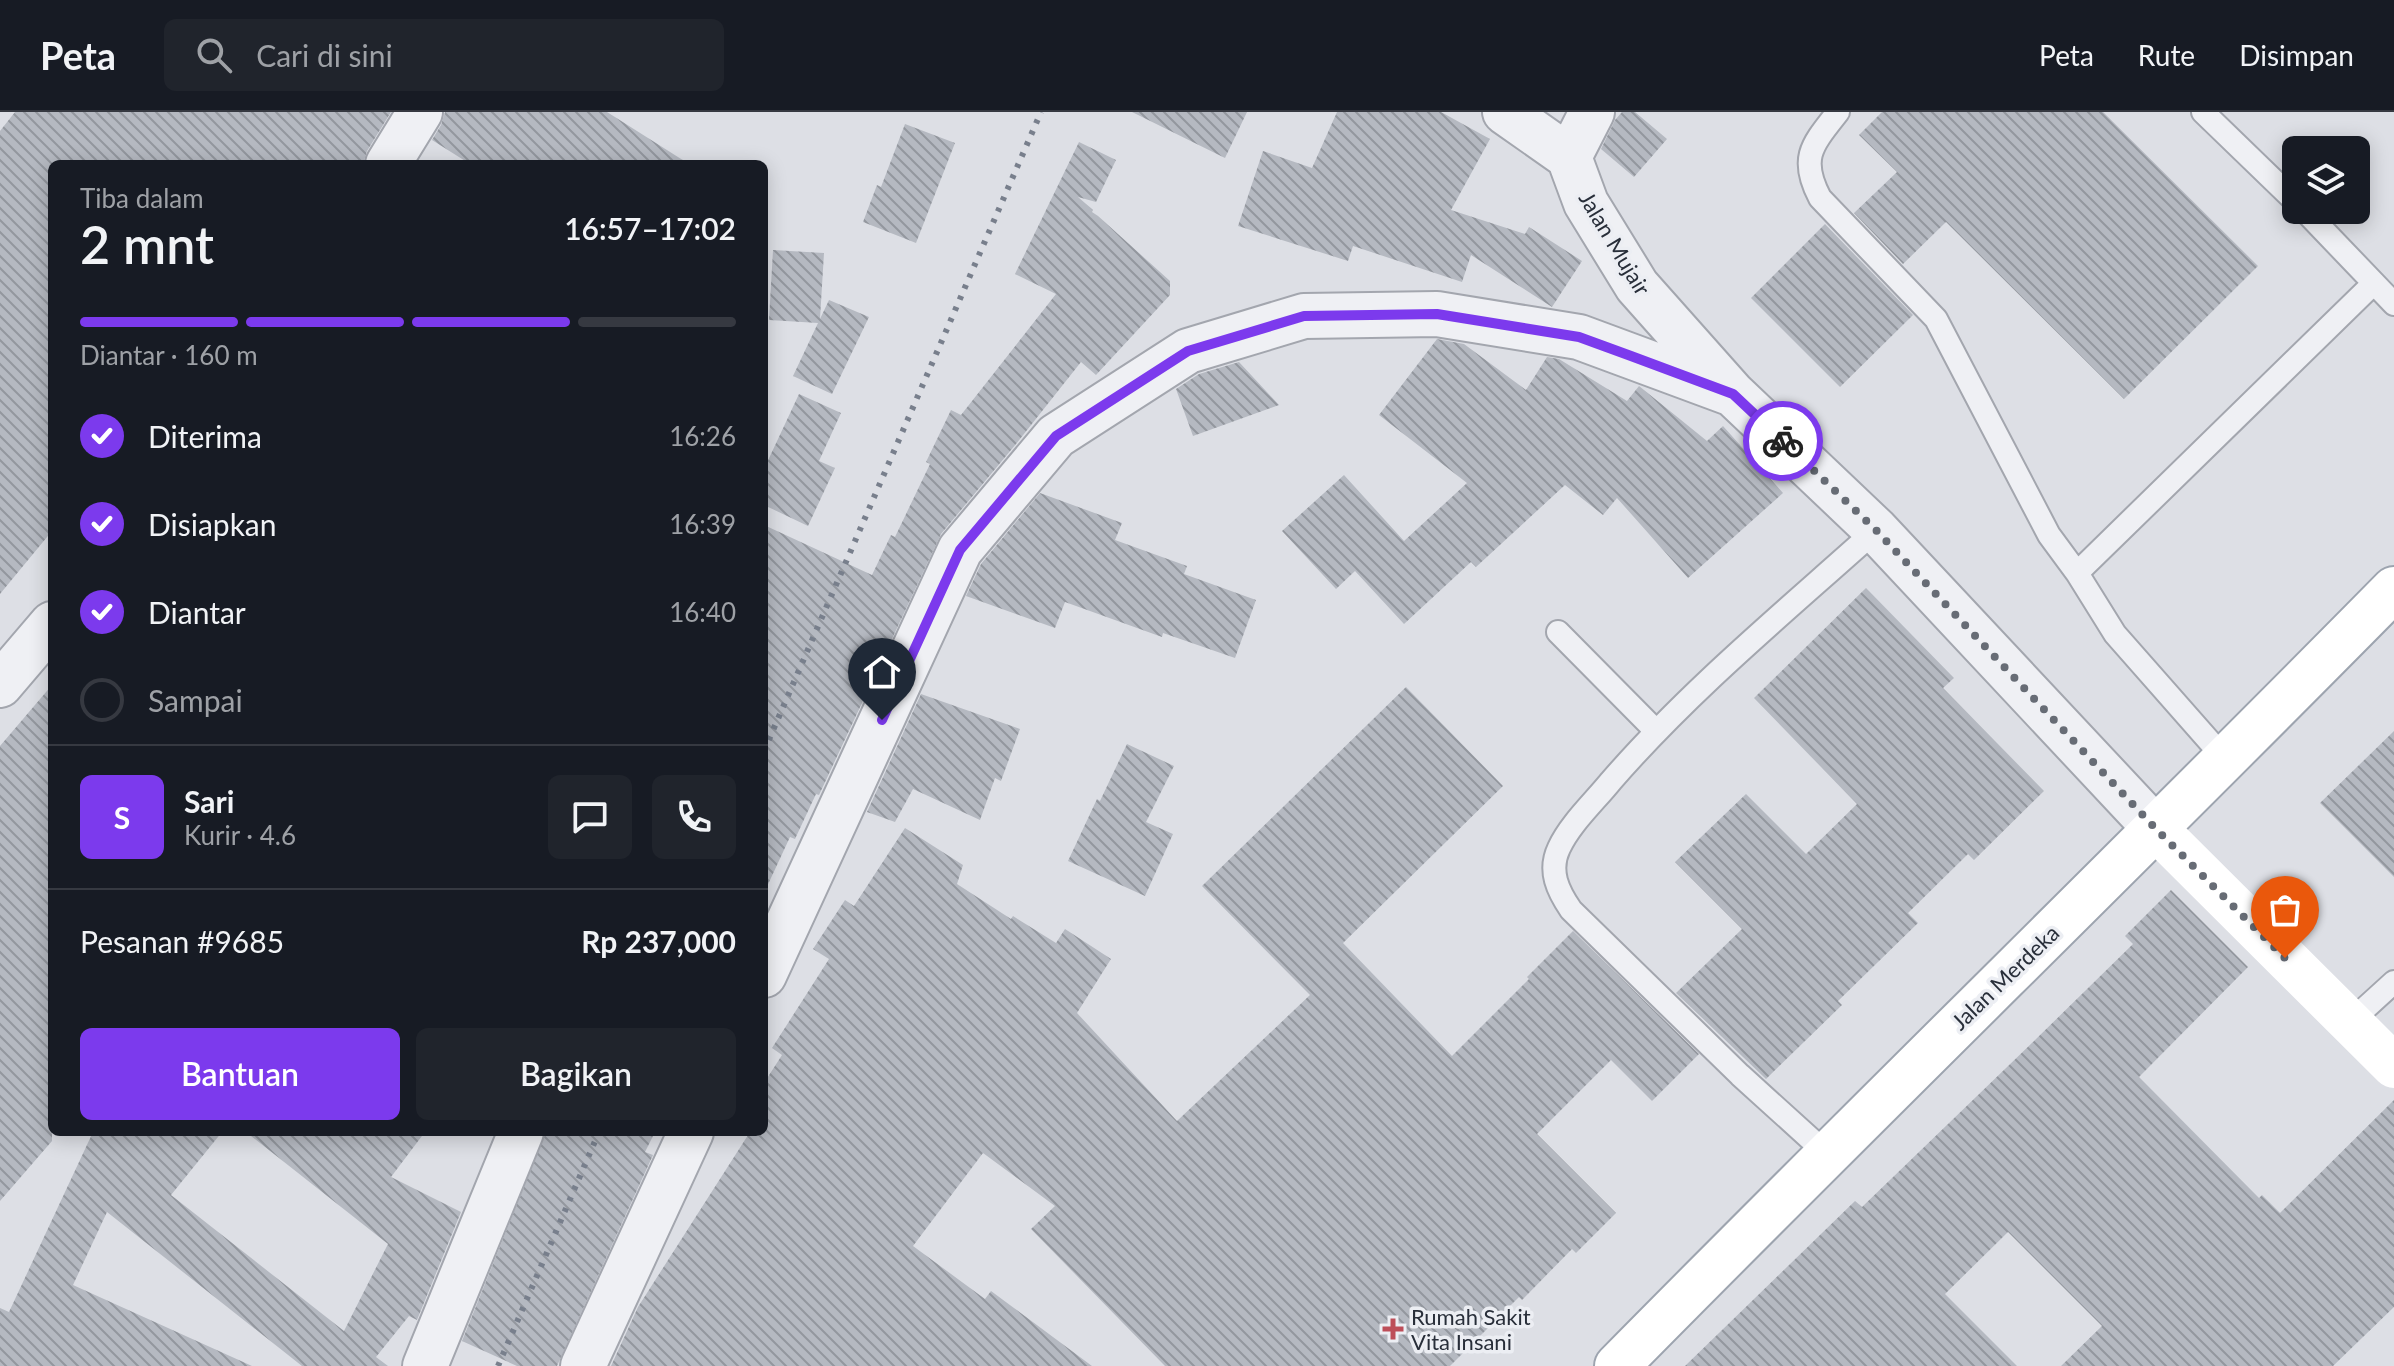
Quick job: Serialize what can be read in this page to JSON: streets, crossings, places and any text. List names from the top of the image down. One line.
{"streets":{"main road":["Jalan Merdeka"],"street":["Jalan Mujair"]},"crossings":[["Jalan Mujair","Jalan Merdeka"]],"places":{"health":["Rumah Sakit Vita Insani"]},"page":{"header":"Peta","search":"Cari di sini","nav":["Peta","Rute","Disimpan"],"heading":["2 mnt","Tiba dalam","16:57–17:02"],"panel":["Sari","Kurir · 4.6","Pesanan #9685","Rp 237,000"],"bar":"Diantar · 160 m","list":[["Diterima","16:26"],["Disiapkan","16:39"],["Diantar","16:40"],"Sampai"],"round":"S","buttons":["Bantuan","Bagikan"]}}
